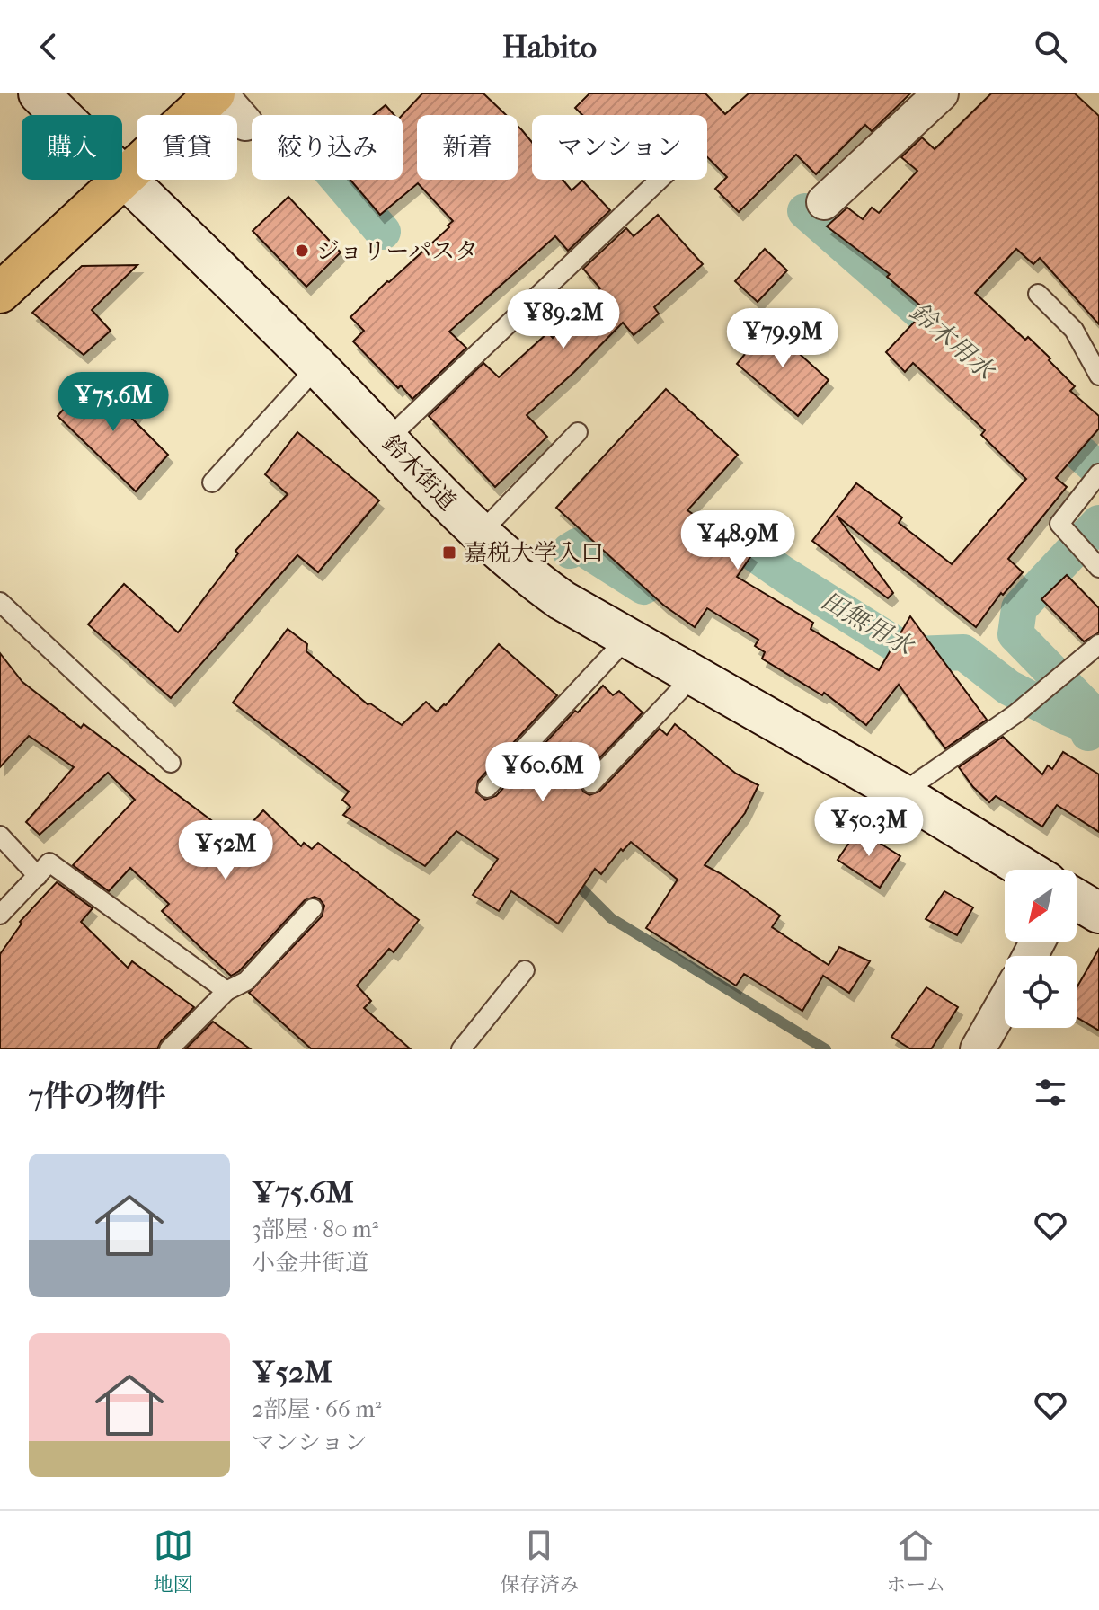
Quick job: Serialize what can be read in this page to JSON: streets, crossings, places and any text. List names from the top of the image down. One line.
{"streets":{"main road":["鈴木街道"]},"water":["鈴木用水","田無用水"],"places":{"other":["ジョリーパスタ"],"transit":["嘉税大学入口"]},"north":"bottom left","page":{"header":"Habito","chip":["購入","賃貸","絞り込み","新着","マンション"],"price":["¥89.2M","¥79.9M","¥75.6M","¥48.9M","¥60.6M","¥50.3M","¥52M"],"heading":"7件の物件","list":[{"name":"¥75.6M","note":"3部屋 · 80 m² · 小金井街道"},{"name":"¥52M","note":"2部屋 · 66 m² · マンション"}],"tabs":["地図","保存済み","ホーム"]}}
